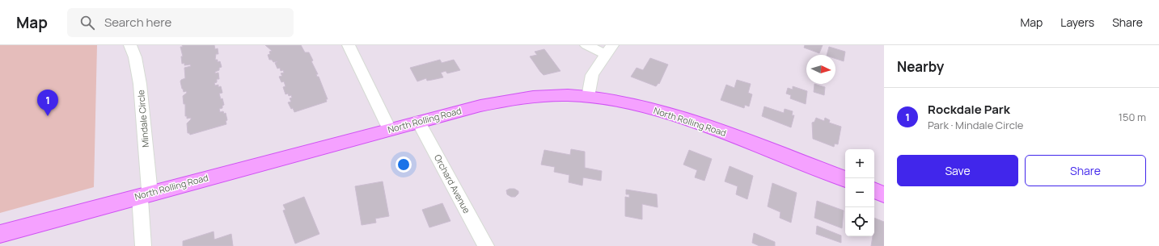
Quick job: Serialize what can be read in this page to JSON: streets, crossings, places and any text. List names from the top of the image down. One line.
{"streets":{"main road":["North Rolling Road"],"street":["Mindale Circle","Orchard Avenue"]},"crossings":[["Mindale Circle","North Rolling Road"],["North Rolling Road","Orchard Avenue"]],"north":"right","page":{"header":"Map","search":"Search here","nav":["Map","Layers","Share"],"heading":"Nearby","list":[{"mark":"1","name":"Rockdale Park","note":"Park · Mindale Circle","value":"150 m"}],"pins":"1","buttons":["Save","Share"],"map_buttons":["+","−"]}}
